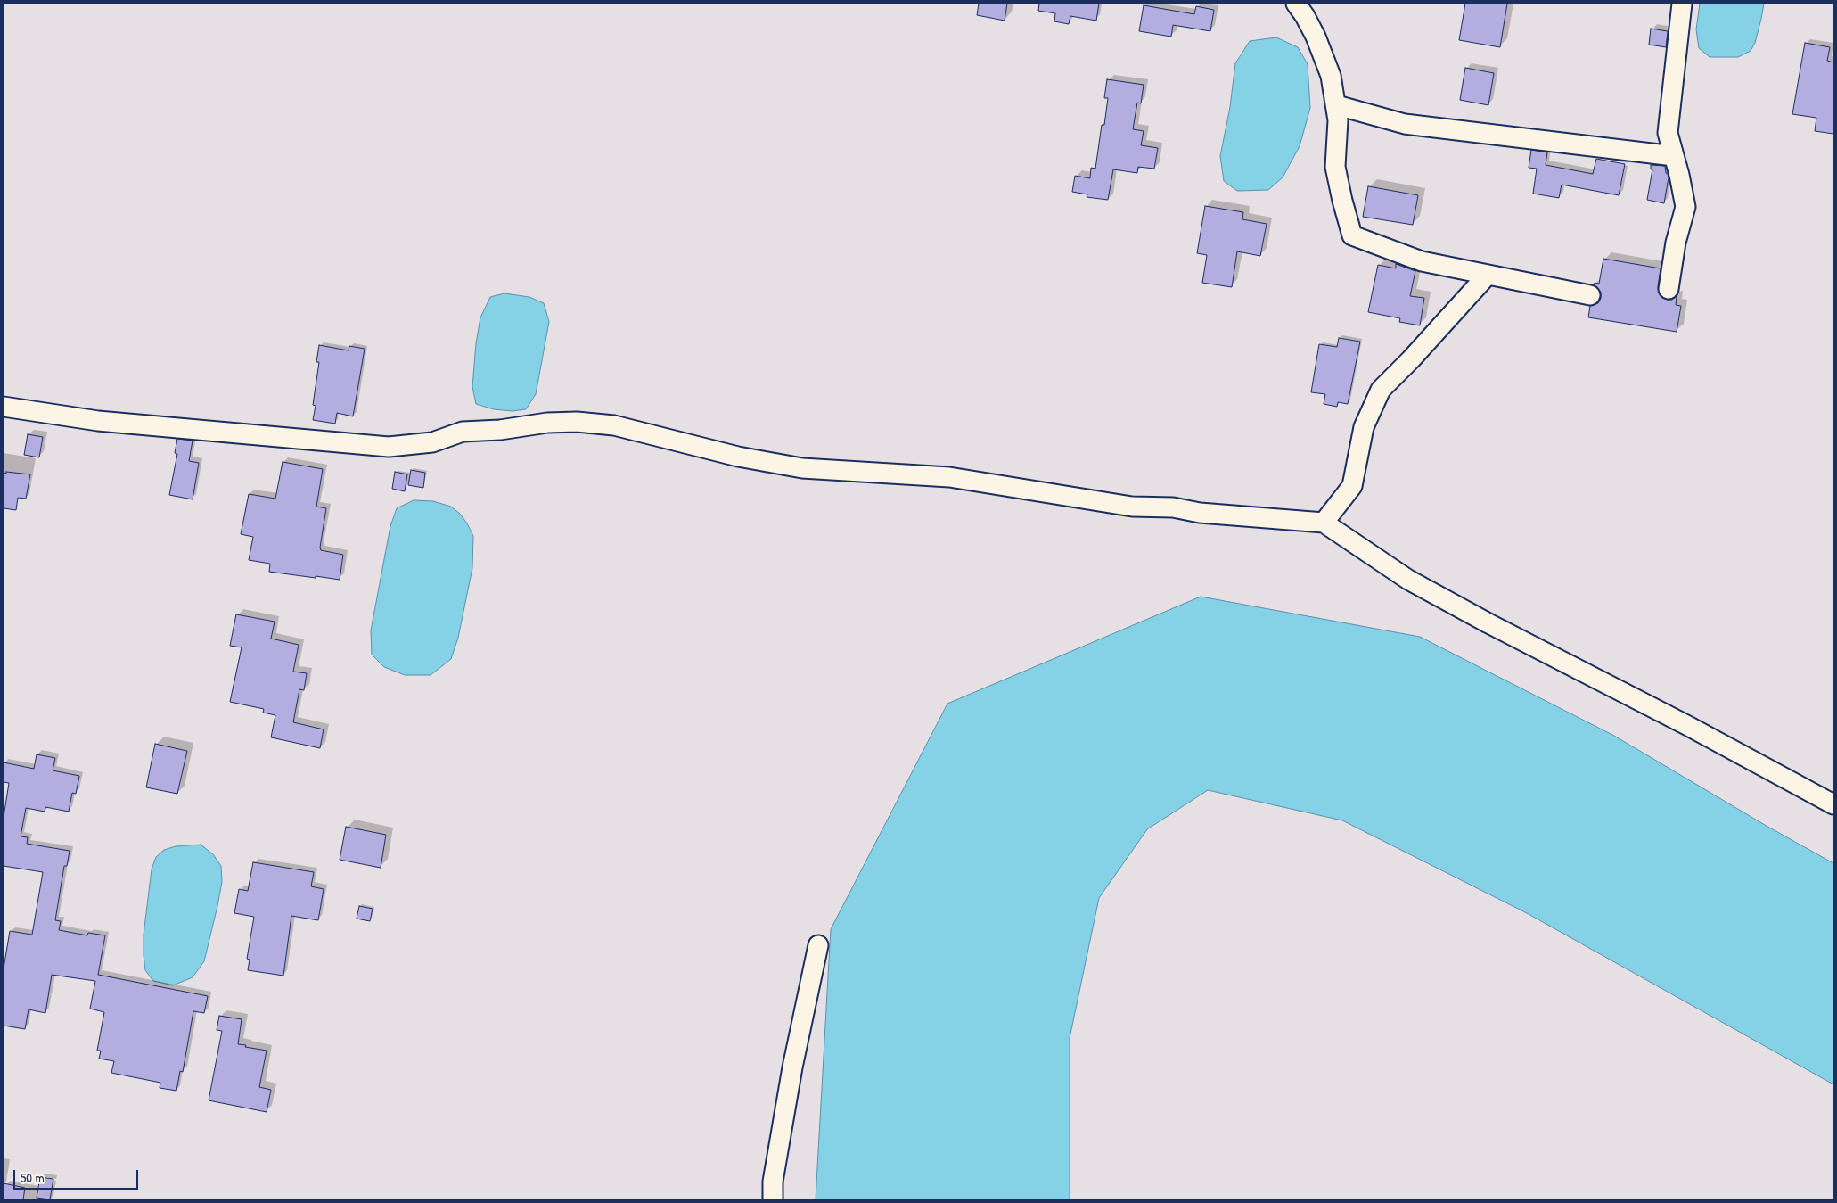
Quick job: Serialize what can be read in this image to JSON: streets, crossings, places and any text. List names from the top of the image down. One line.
{"scale_bar":"50 m"}
